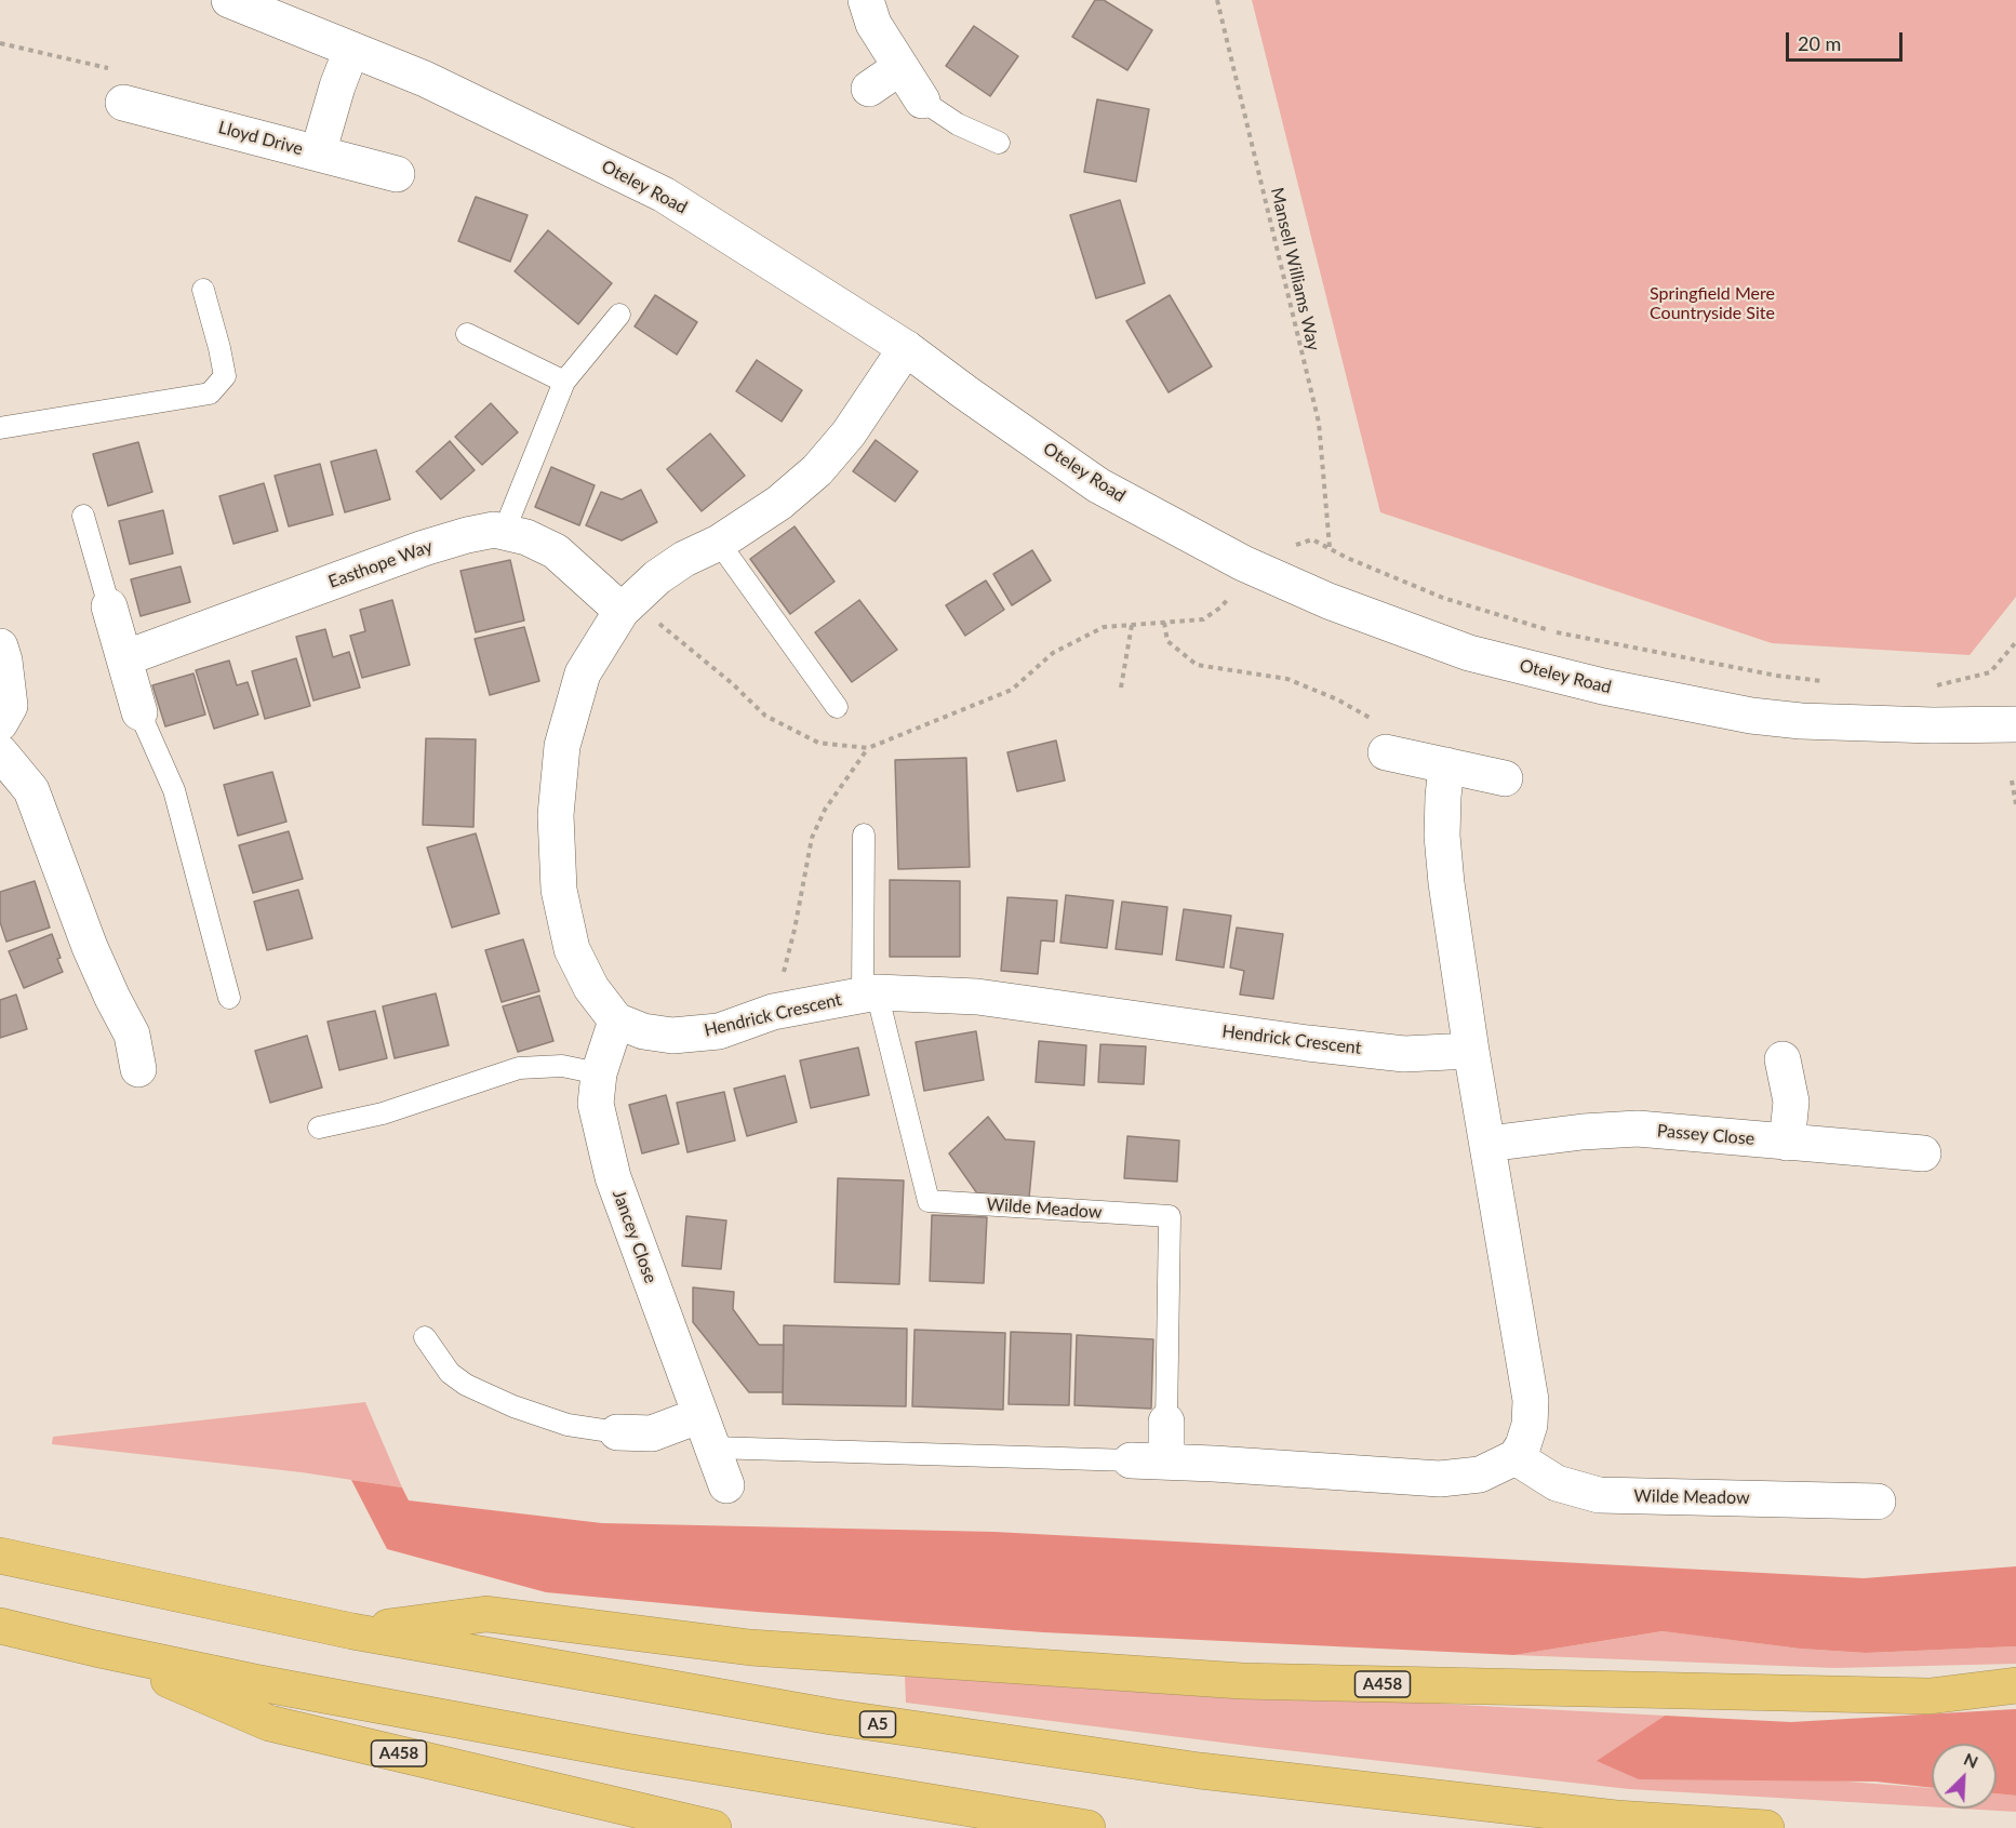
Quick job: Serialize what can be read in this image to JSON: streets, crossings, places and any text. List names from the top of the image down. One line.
{"streets":{"highway":["A458","A5"],"street":["Lloyd Drive","Oteley Road","Easthope Way","Hendrick Crescent","Passey Close","Wilde Meadow","Jancey Close"],"path":["Mansell Williams Way"]},"crossings":[["Hendrick Crescent","Wilde Meadow"],["Hendrick Crescent","Jancey Close"],["A458","A5"]],"parks":["Springfield Mere Countryside Site"],"scale_bar":"20 m","north":"top right"}
